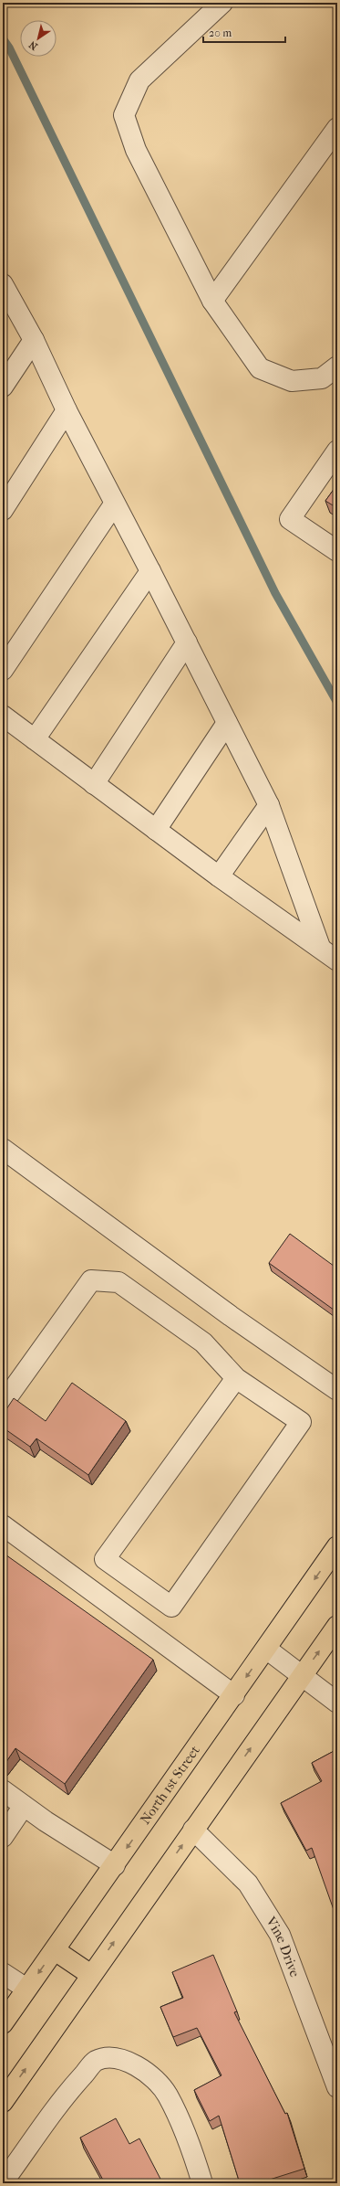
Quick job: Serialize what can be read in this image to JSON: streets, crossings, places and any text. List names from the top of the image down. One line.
{"streets":{"main road":["North 1st Street"],"street":["Vine Drive"]},"scale_bar":"20 m","north":"bottom left"}
